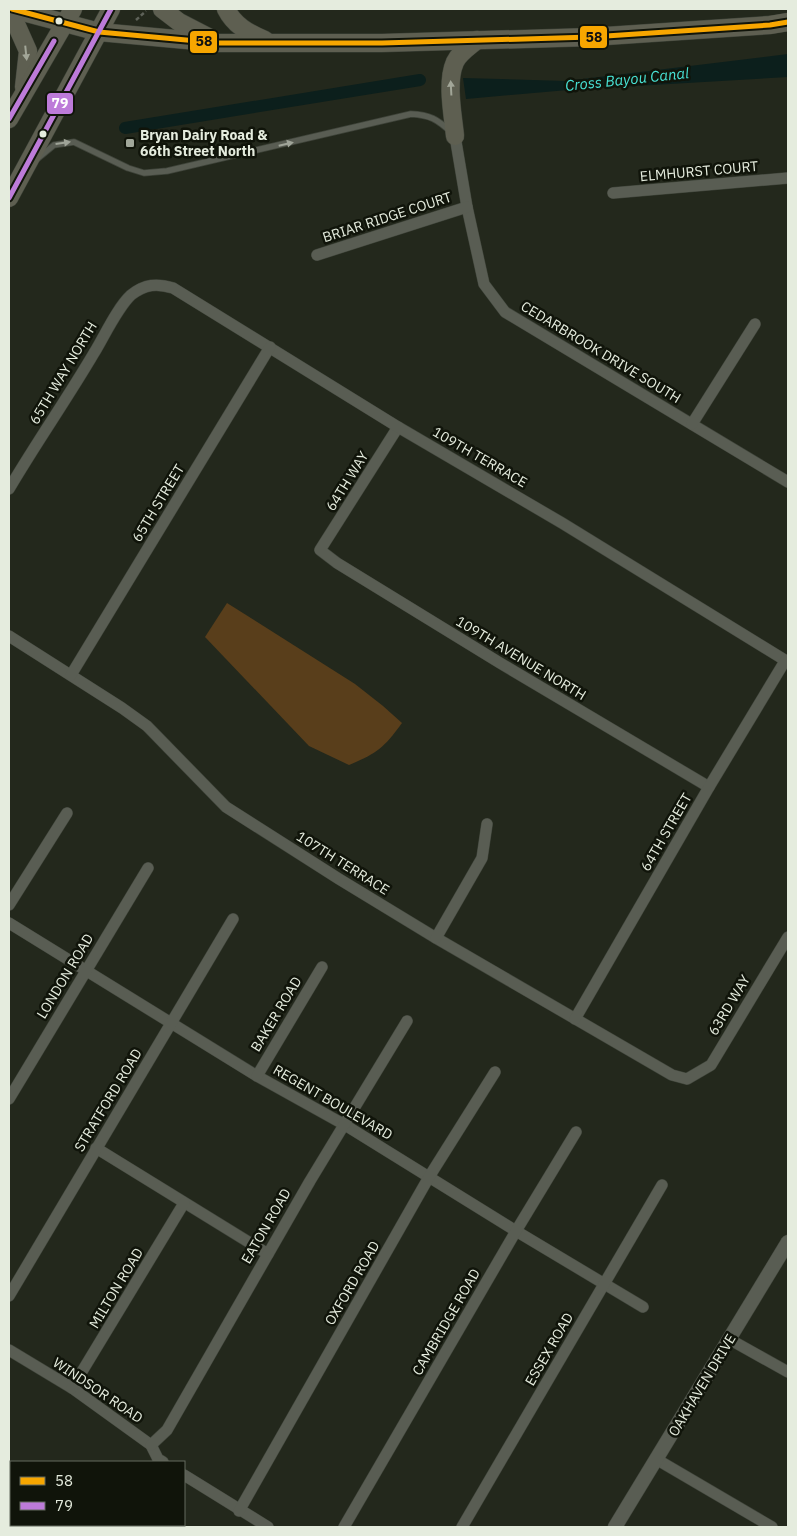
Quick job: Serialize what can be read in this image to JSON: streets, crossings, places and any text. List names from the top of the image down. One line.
{"streets":{"street":["ELMHURST COURT","BRIAR RIDGE COURT","CEDARBROOK DRIVE SOUTH","65TH WAY NORTH","109TH TERRACE","64TH WAY","65TH STREET","109TH AVENUE NORTH","64TH STREET","107TH TERRACE","LONDON ROAD","63RD WAY","BAKER ROAD","STRATFORD ROAD","REGENT BOULEVARD","EATON ROAD","OXFORD ROAD","MILTON ROAD","CAMBRIDGE ROAD","ESSEX ROAD","OAKHAVEN DRIVE","WINDSOR ROAD"]},"crossings":[["BRIAR RIDGE COURT","CEDARBROOK DRIVE SOUTH"],["65TH WAY NORTH","109TH TERRACE"],["109TH TERRACE","64TH WAY"],["109TH TERRACE","65TH STREET"],["109TH TERRACE","64TH STREET"],["64TH WAY","109TH AVENUE NORTH"],["65TH STREET","107TH TERRACE"],["109TH AVENUE NORTH","64TH STREET"],["64TH STREET","107TH TERRACE"],["107TH TERRACE","63RD WAY"],["LONDON ROAD","REGENT BOULEVARD"],["BAKER ROAD","REGENT BOULEVARD"],["STRATFORD ROAD","REGENT BOULEVARD"],["REGENT BOULEVARD","EATON ROAD"],["REGENT BOULEVARD","OXFORD ROAD"],["REGENT BOULEVARD","CAMBRIDGE ROAD"],["REGENT BOULEVARD","ESSEX ROAD"],["EATON ROAD","WINDSOR ROAD"],["MILTON ROAD","WINDSOR ROAD"]],"water":["Cross Bayou Canal"],"places":{"transit":["Bryan Dairy Road & 66th Street North"]},"lines":["transit line 58","transit line 79"],"legend":["58","79"]}
